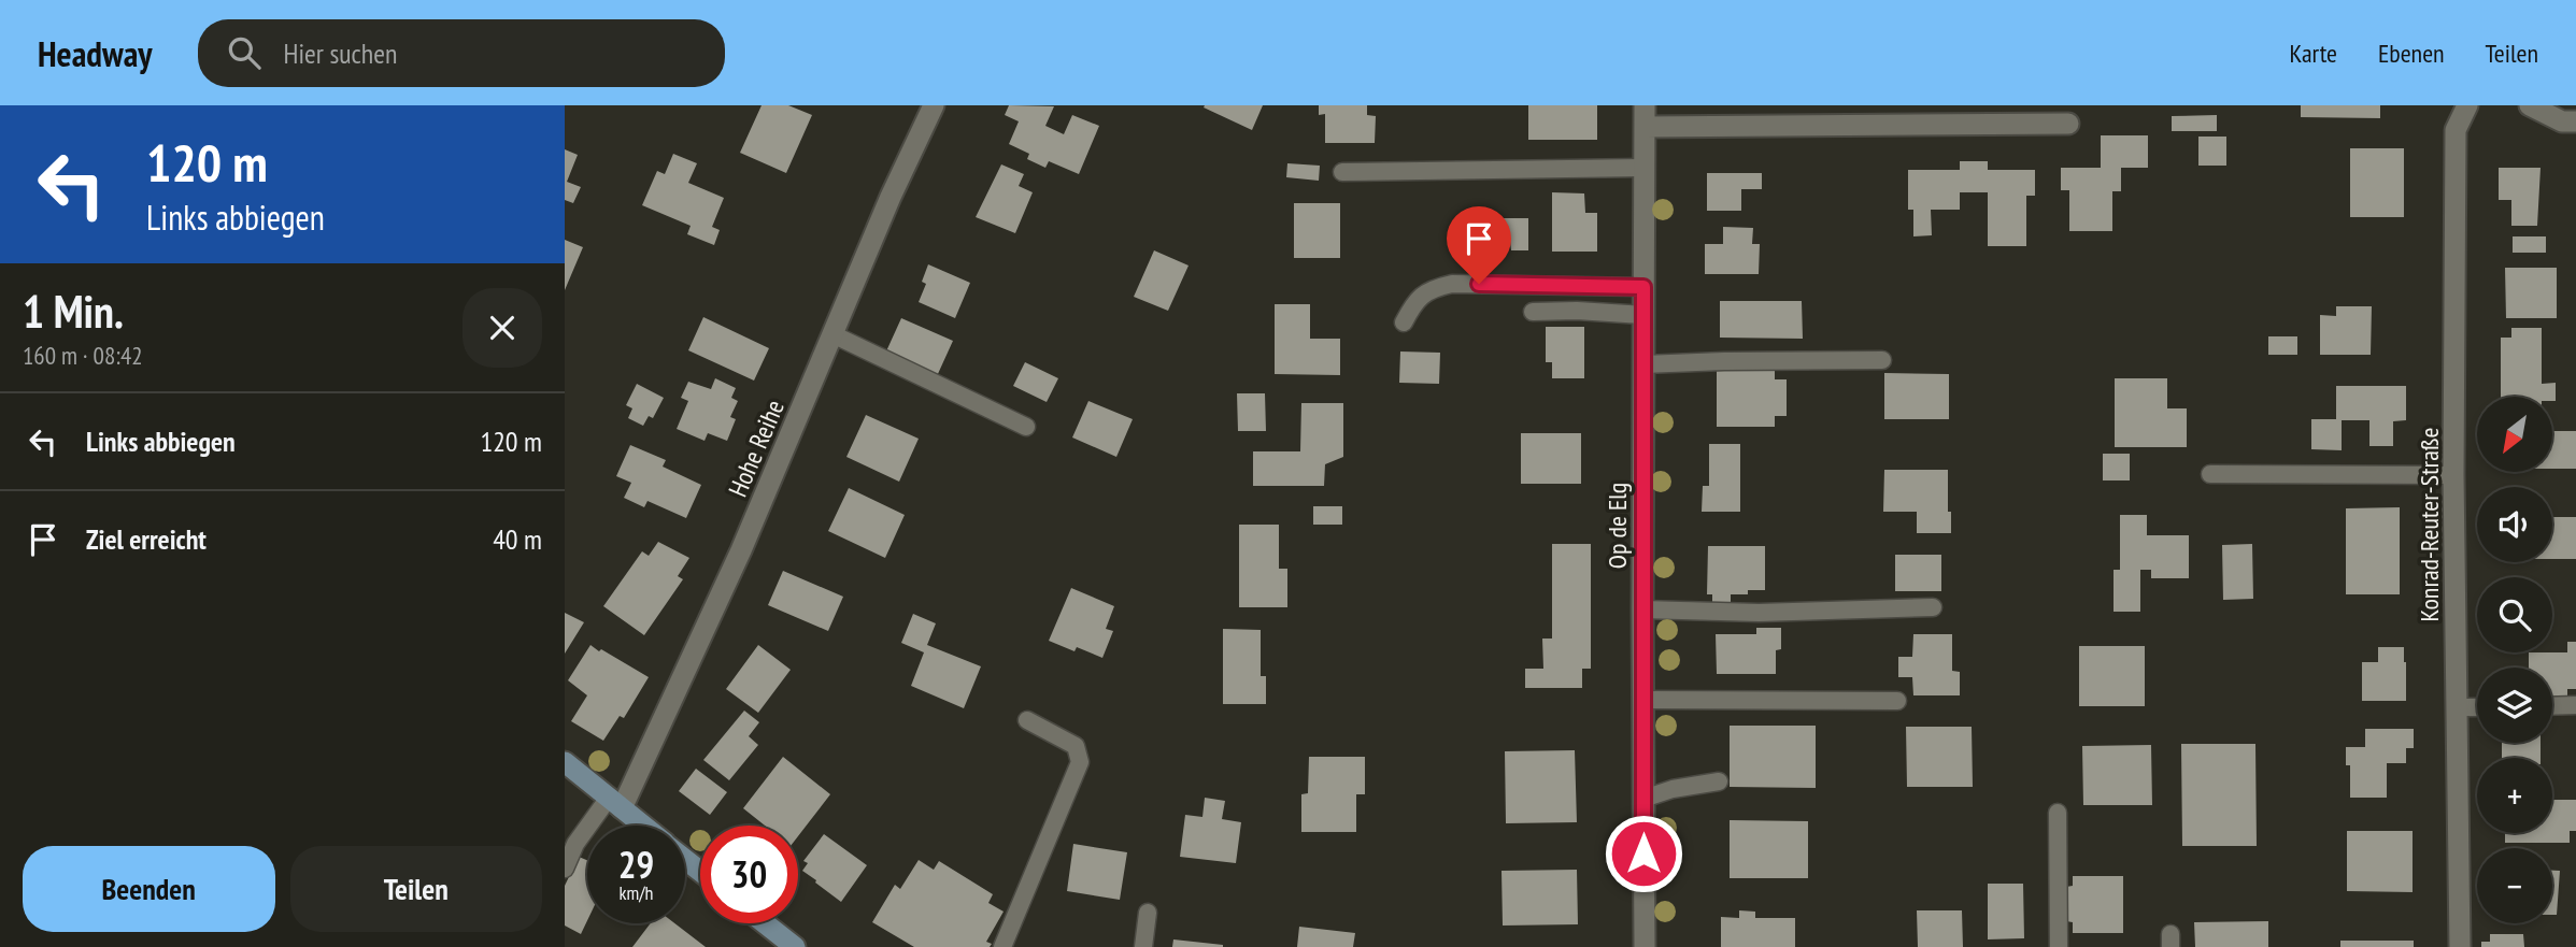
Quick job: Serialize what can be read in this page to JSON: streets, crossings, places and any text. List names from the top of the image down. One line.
{"streets":{"street":["Hohe Reihe","Konrad-Reuter-Straße","Op de Elg"]},"north":"bottom left","page":{"header":"Headway","search":"Hier suchen","nav":["Karte","Ebenen","Teilen"],"turn":["120 m","Links abbiegen"],"heading":["1 Min.","160 m · 08:42"],"list":[{"name":"Links abbiegen","value":"120 m"},{"name":"Ziel erreicht","value":"40 m"}],"map_buttons":["+","−"],"speed":"29 km/h","limit":"30","buttons":["Beenden","Teilen"]}}
